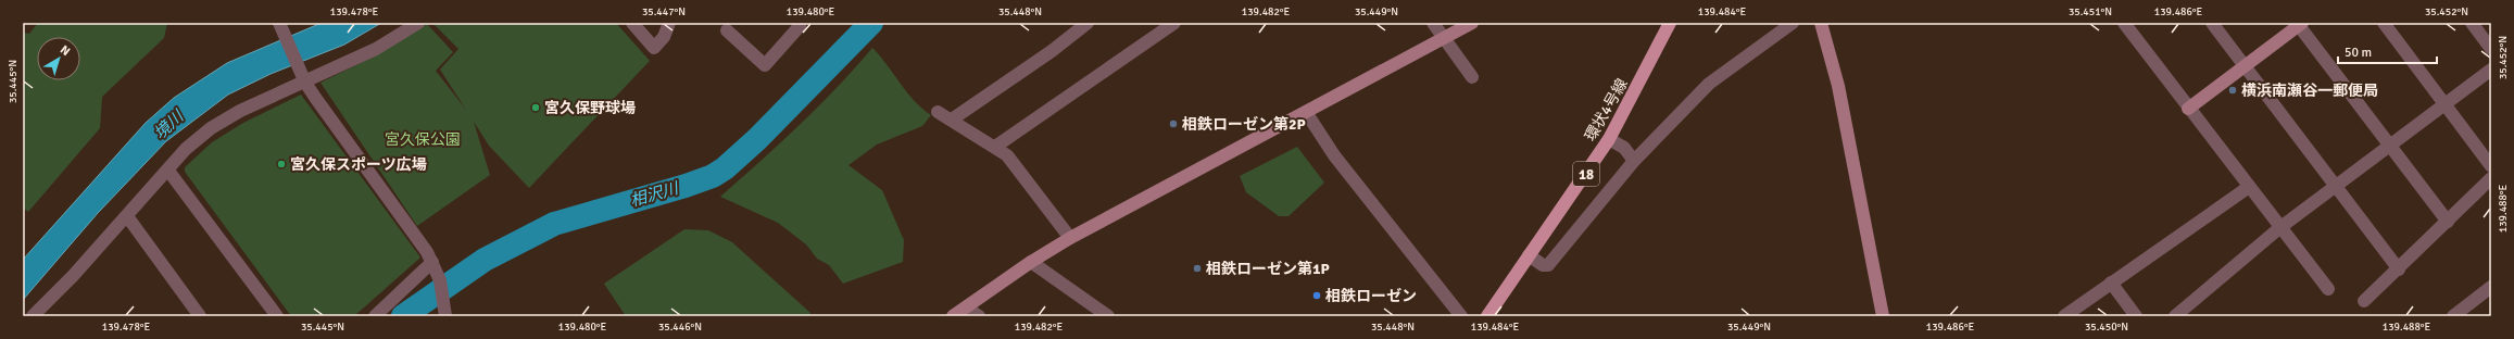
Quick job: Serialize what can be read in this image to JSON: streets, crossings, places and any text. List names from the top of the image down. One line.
{"streets":{"main road":["環状4号線","18"]},"water":["境川","相沢川"],"parks":["宮久保公園"],"places":["横浜南瀬谷一郵便局","宮久保野球場","相鉄ローゼン第2P","宮久保スポーツ広場","相鉄ローゼン第1P","相鉄ローゼン"],"scale_bar":"50 m","north":"top right","coordinates":["139.478°E","35.447°N","139.480°E","35.448°N","139.482°E","35.449°N","139.484°E","35.451°N","139.486°E","35.452°N","35.445°N","139.488°E","35.446°N","35.450°N"]}
